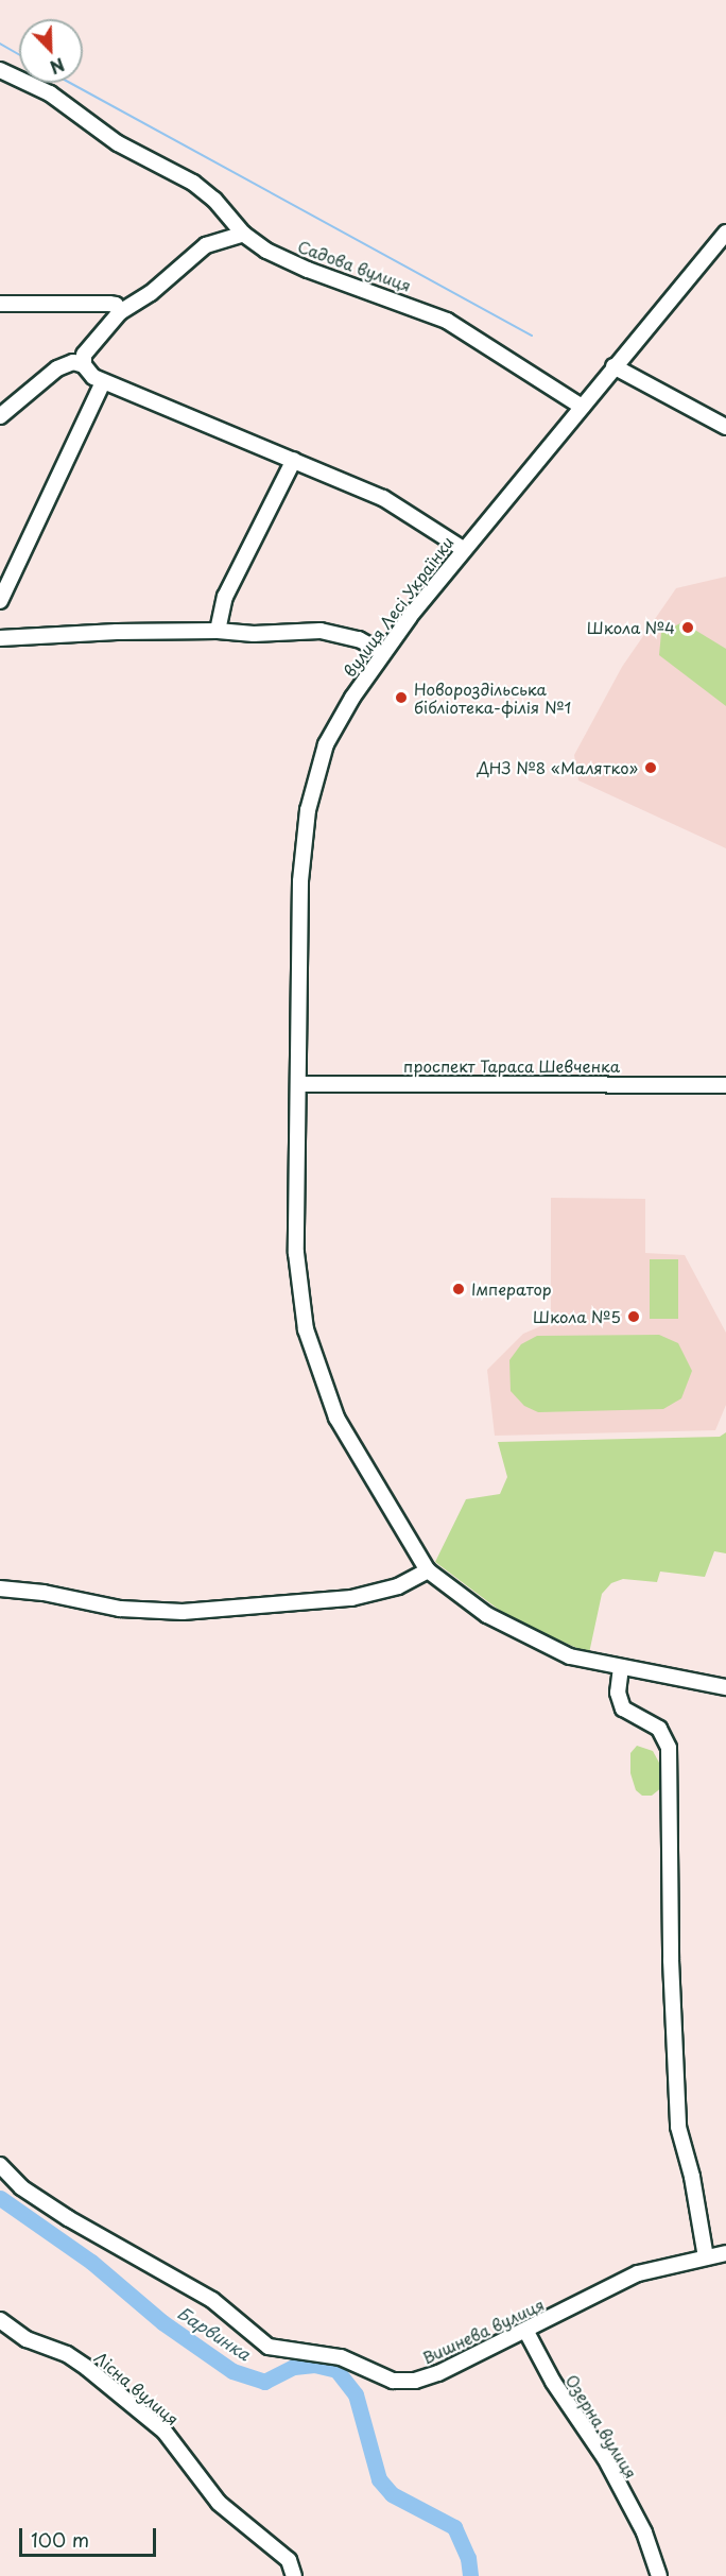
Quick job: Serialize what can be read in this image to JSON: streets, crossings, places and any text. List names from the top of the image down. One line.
{"streets":{"street":["Садова вулиця","вулиця Лесі Українки","проспект Тараса Шевченка","Вишнева вулиця","Лісна вулиця","Озерна вулиця"]},"crossings":[["Садова вулиця","вулиця Лесі Українки"],["вулиця Лесі Українки","проспект Тараса Шевченка"],["Вишнева вулиця","Озерна вулиця"]],"water":["Барвинка"],"places":["Школа №4","Новороздільська бібліотека-філія №1","ДНЗ №8 «Малятко»","Імператор","Школа №5"],"scale_bar":"100 m","north":"bottom right"}
